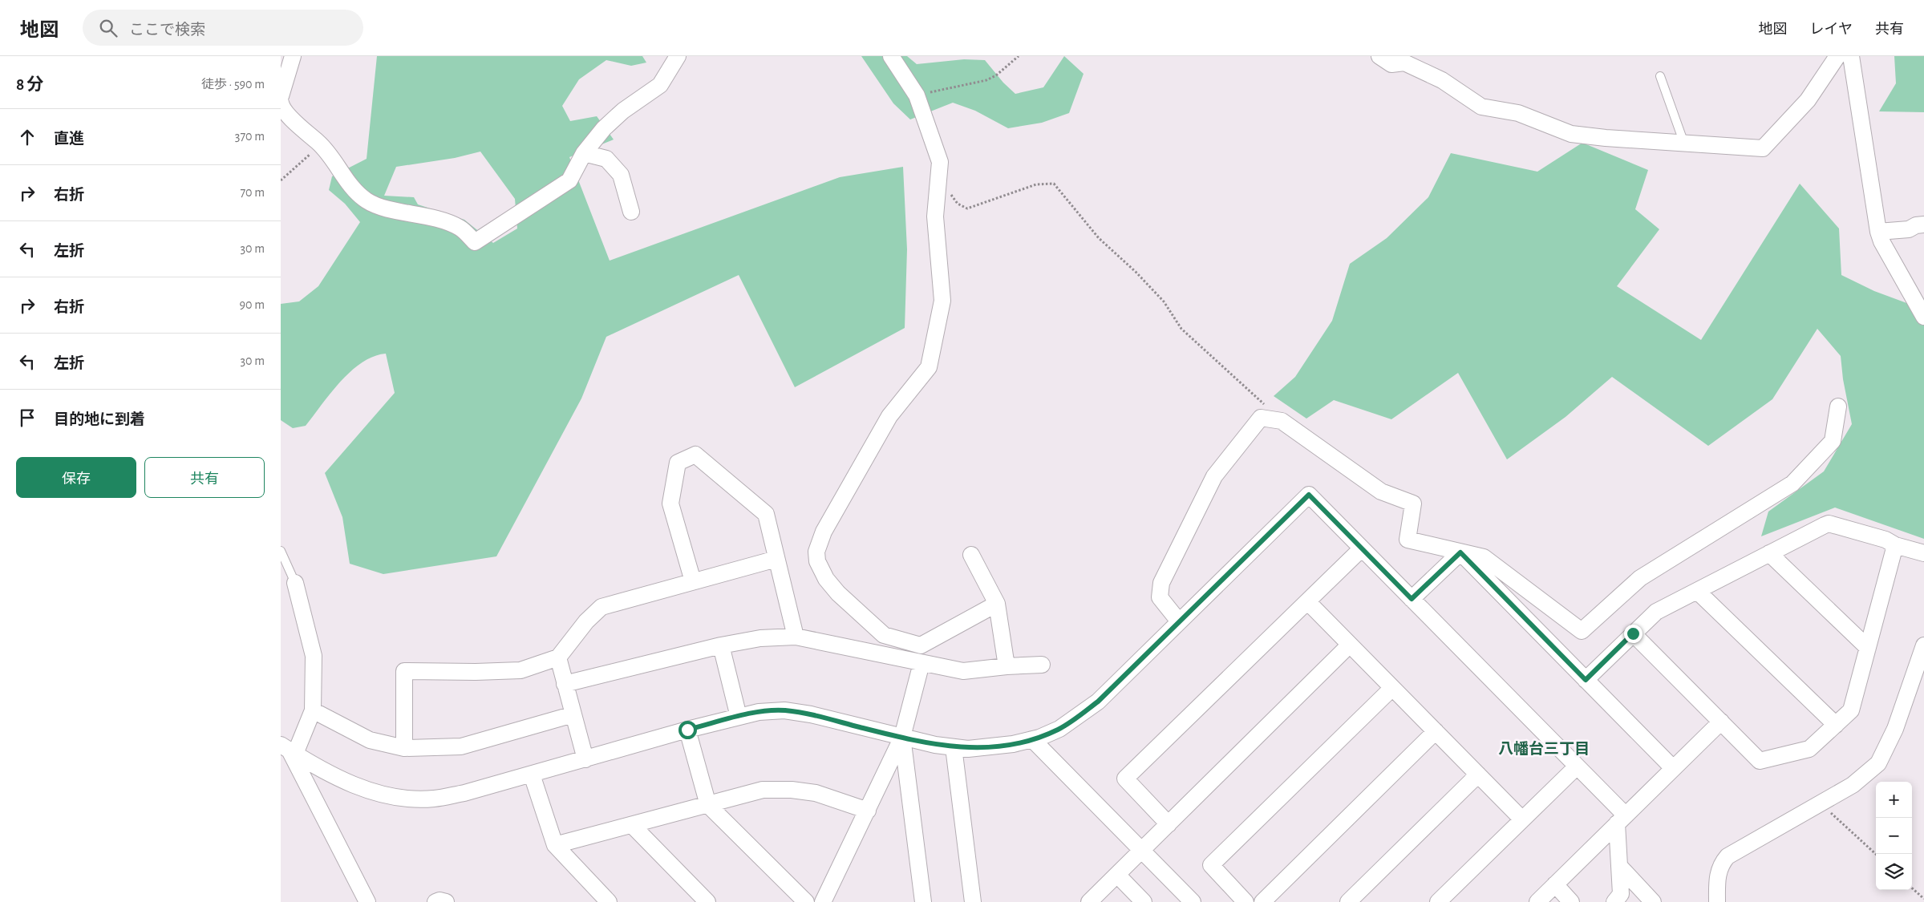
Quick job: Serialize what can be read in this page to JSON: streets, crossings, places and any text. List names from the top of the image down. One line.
{"districts":["八幡台三丁目"],"page":{"header":"地図","search":"ここで検索","nav":["地図","レイヤ","共有"],"heading":["8 分","徒歩 · 590 m"],"list":[["直進","370 m"],["右折","70 m"],["左折","30 m"],["右折","90 m"],["左折","30 m"],"目的地に到着"],"buttons":["保存","共有"],"map_buttons":["+","−"]}}
